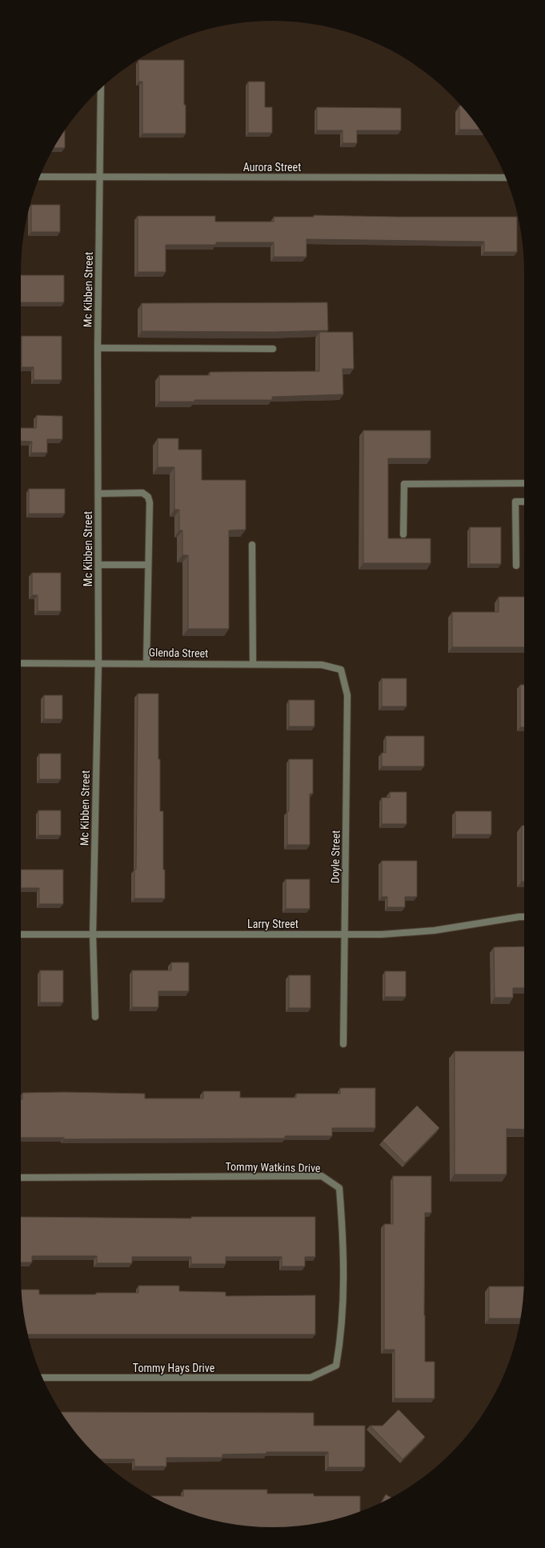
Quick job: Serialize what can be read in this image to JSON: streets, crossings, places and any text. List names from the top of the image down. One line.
{"streets":{"street":["Aurora Street","Mc Kibben Street","Glenda Street","Doyle Street","Larry Street","Tommy Watkins Drive","Tommy Hays Drive"]},"crossings":[["Aurora Street","Mc Kibben Street"],["Mc Kibben Street","Glenda Street"],["Mc Kibben Street","Larry Street"],["Glenda Street","Doyle Street"],["Doyle Street","Larry Street"],["Tommy Watkins Drive","Tommy Hays Drive"]]}
